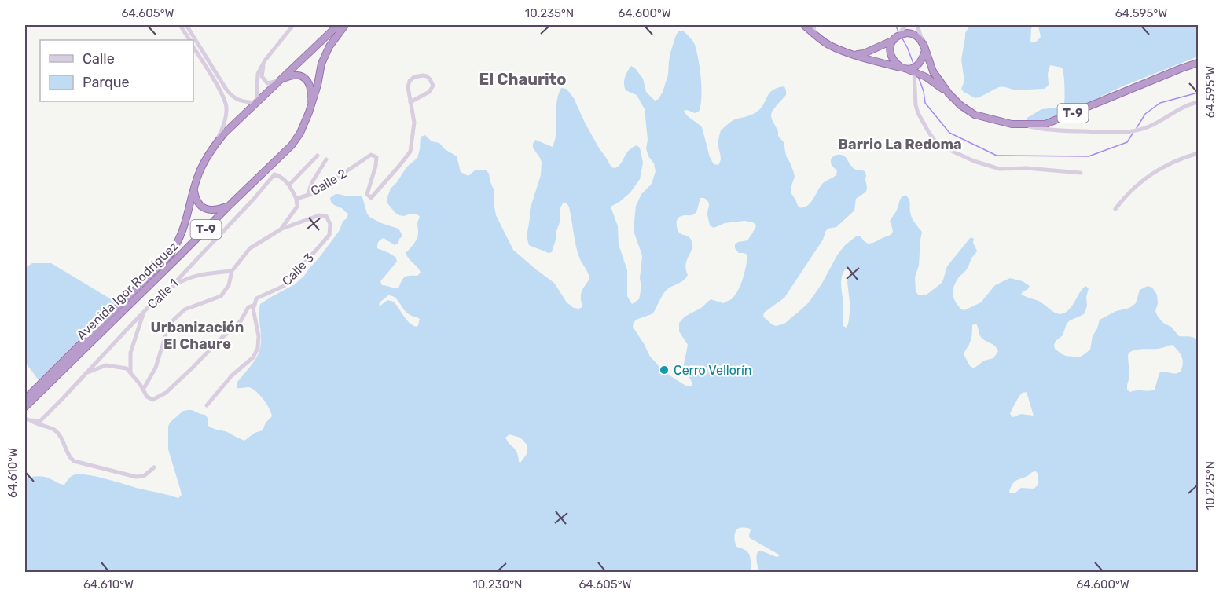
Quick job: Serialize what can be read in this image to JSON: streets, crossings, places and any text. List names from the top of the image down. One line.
{"streets":{"highway":["T-9","Avenida Igor Rodríguez"],"street":["Calle 2","Calle 3","Calle 1"]},"crossings":[["T-9","Avenida Igor Rodríguez"],["Calle 2","Calle 3"]],"districts":["El Chaurito","Barrio La Redoma","Urbanización El Chaure"],"places":["Cerro Vellorín"],"legend":["Calle","Parque"],"coordinates":["64.605°W","10.235°N","64.600°W","64.595°W","64.610°W","10.225°N","10.230°N"]}
